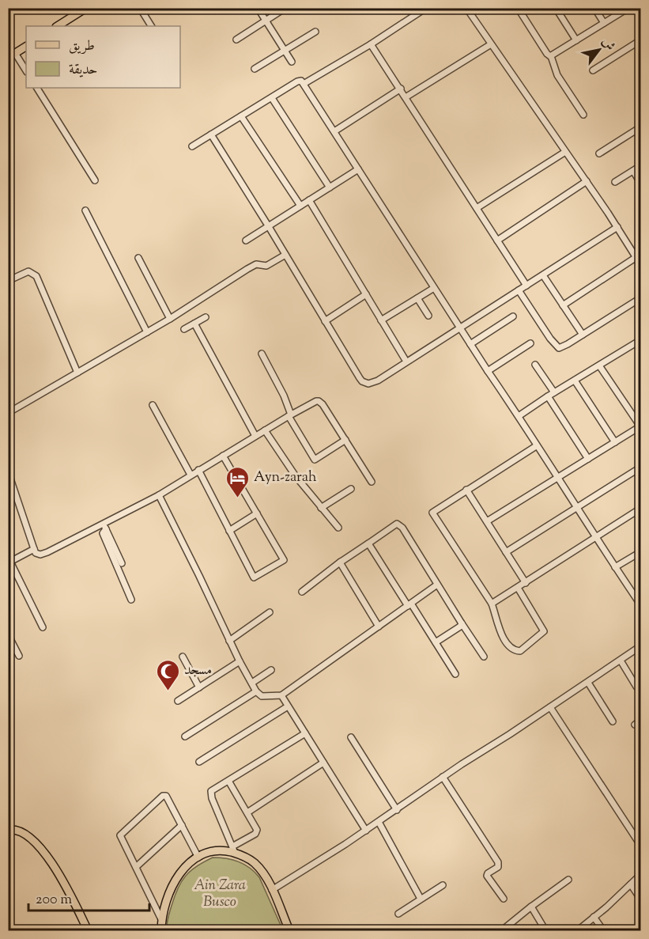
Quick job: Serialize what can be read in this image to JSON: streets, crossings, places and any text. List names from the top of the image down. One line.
{"parks":["Ain Zara Busco"],"places":{"hotel":["Ayn-zarah"],"mosque":["مسجد"]},"legend":["طريق","حديقة"],"scale_bar":"200 m","north":"top right"}
